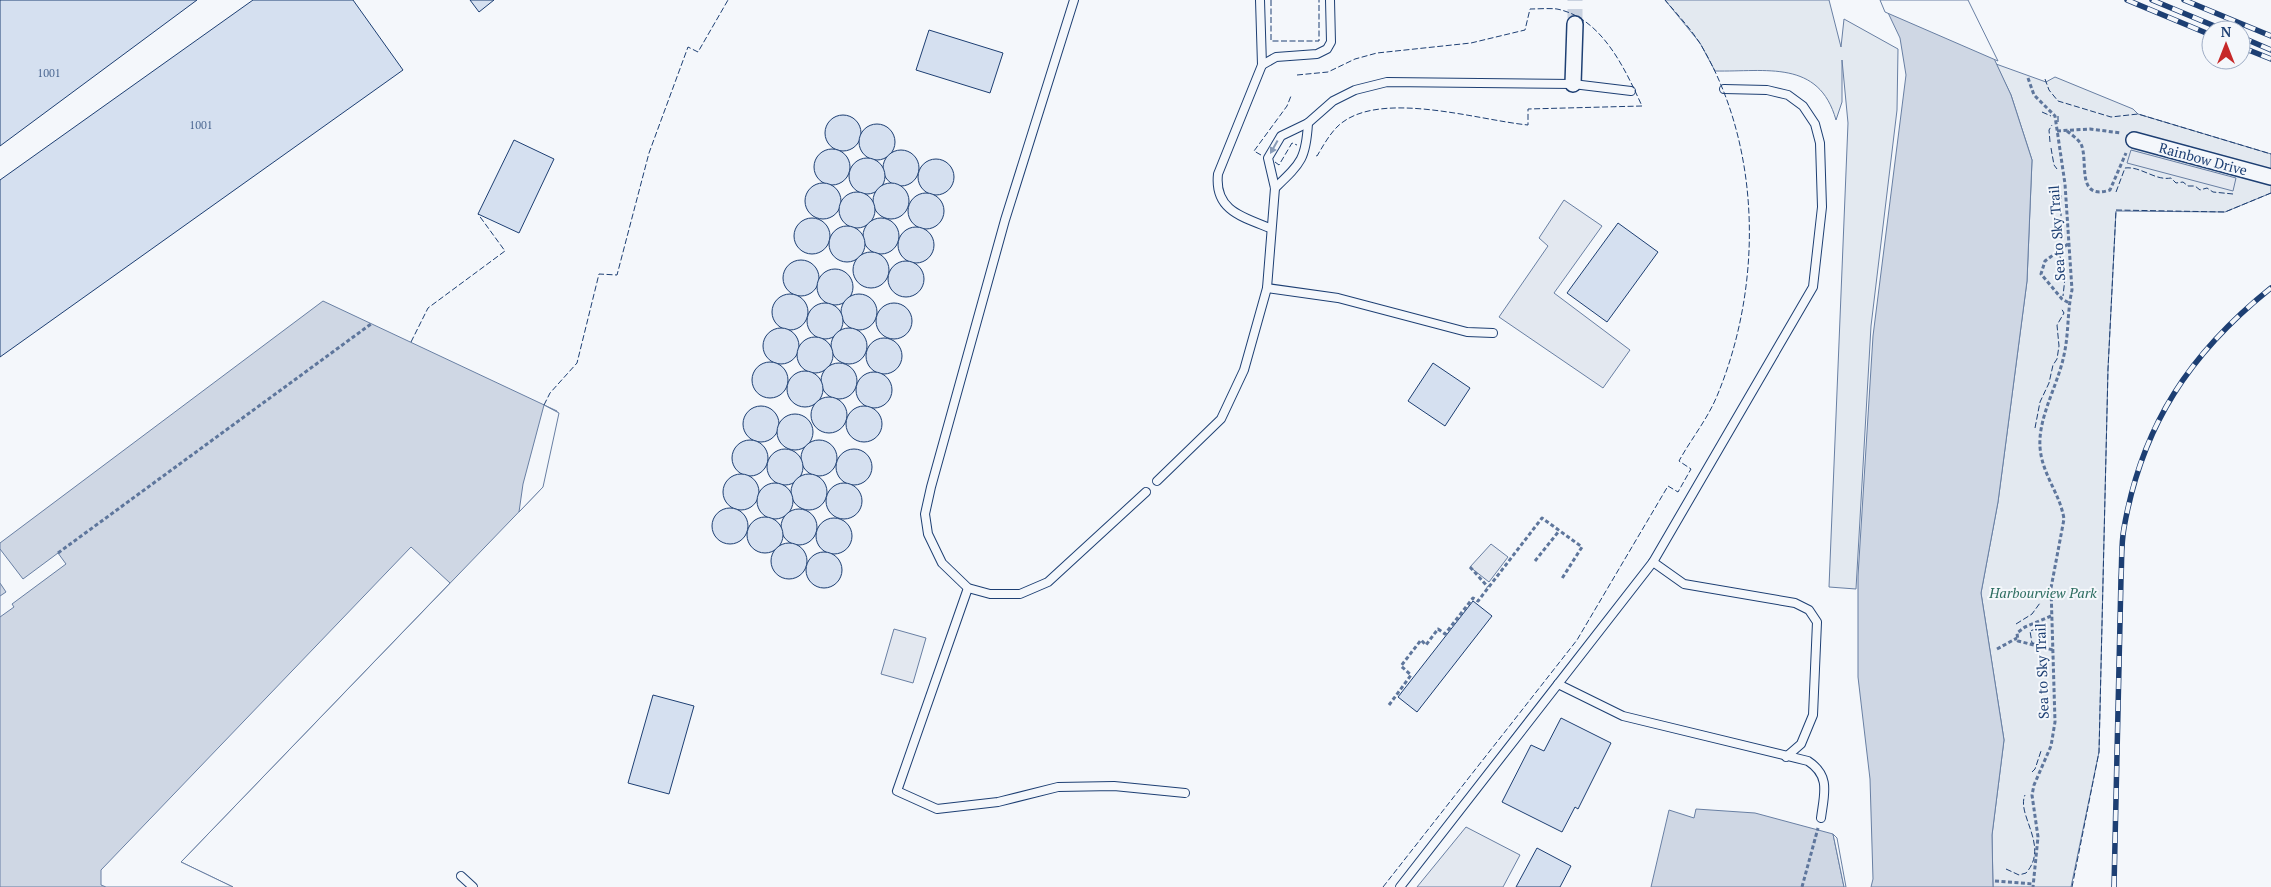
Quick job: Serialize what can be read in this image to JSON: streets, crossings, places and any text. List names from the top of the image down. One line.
{"streets":{"street":["Rainbow Drive"],"path":["Sea to Sky Trail"]},"parks":["Harbourview Park"],"house_numbers":["1001","1001"],"north":"top"}
